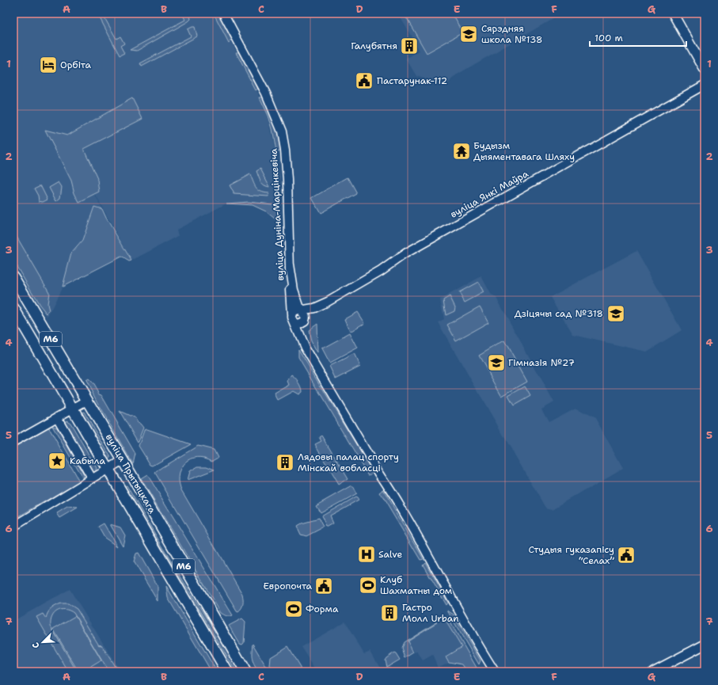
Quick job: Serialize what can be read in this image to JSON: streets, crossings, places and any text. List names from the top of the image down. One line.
{"streets":{"main road":["М6","вуліца Прытыцкага"],"street":["вуліца Янкі Маўра","вуліца Дуніна-Марцінкевіча"]},"crossings":[["вуліца Янкі Маўра","вуліца Дуніна-Марцінкевіча"]],"places":{"school or university":["Сярэдняя школа №138","Дзіцячы сад №318","Гімназія №27"],"building":["Галубятня","Лядовы палац спорту Мінскай вобласці","Гастро Молл Urban"],"hotel":["Oрбіта"],"public building":["Пастарунак-112","Студыя гуказапісу “Селах”","Европочта"],"temple":["Будызм Дыяментавага Шляху"],"place":["Кабыла"],"hospital":["Salve"],"sports":["Клуб Шахматны дом","Форма"]},"scale_bar":"100 m","north":"bottom left","grid":{"columns":["A","B","C","D","E","F","G"],"rows":["1","2","3","4","5","6","7"]}}
